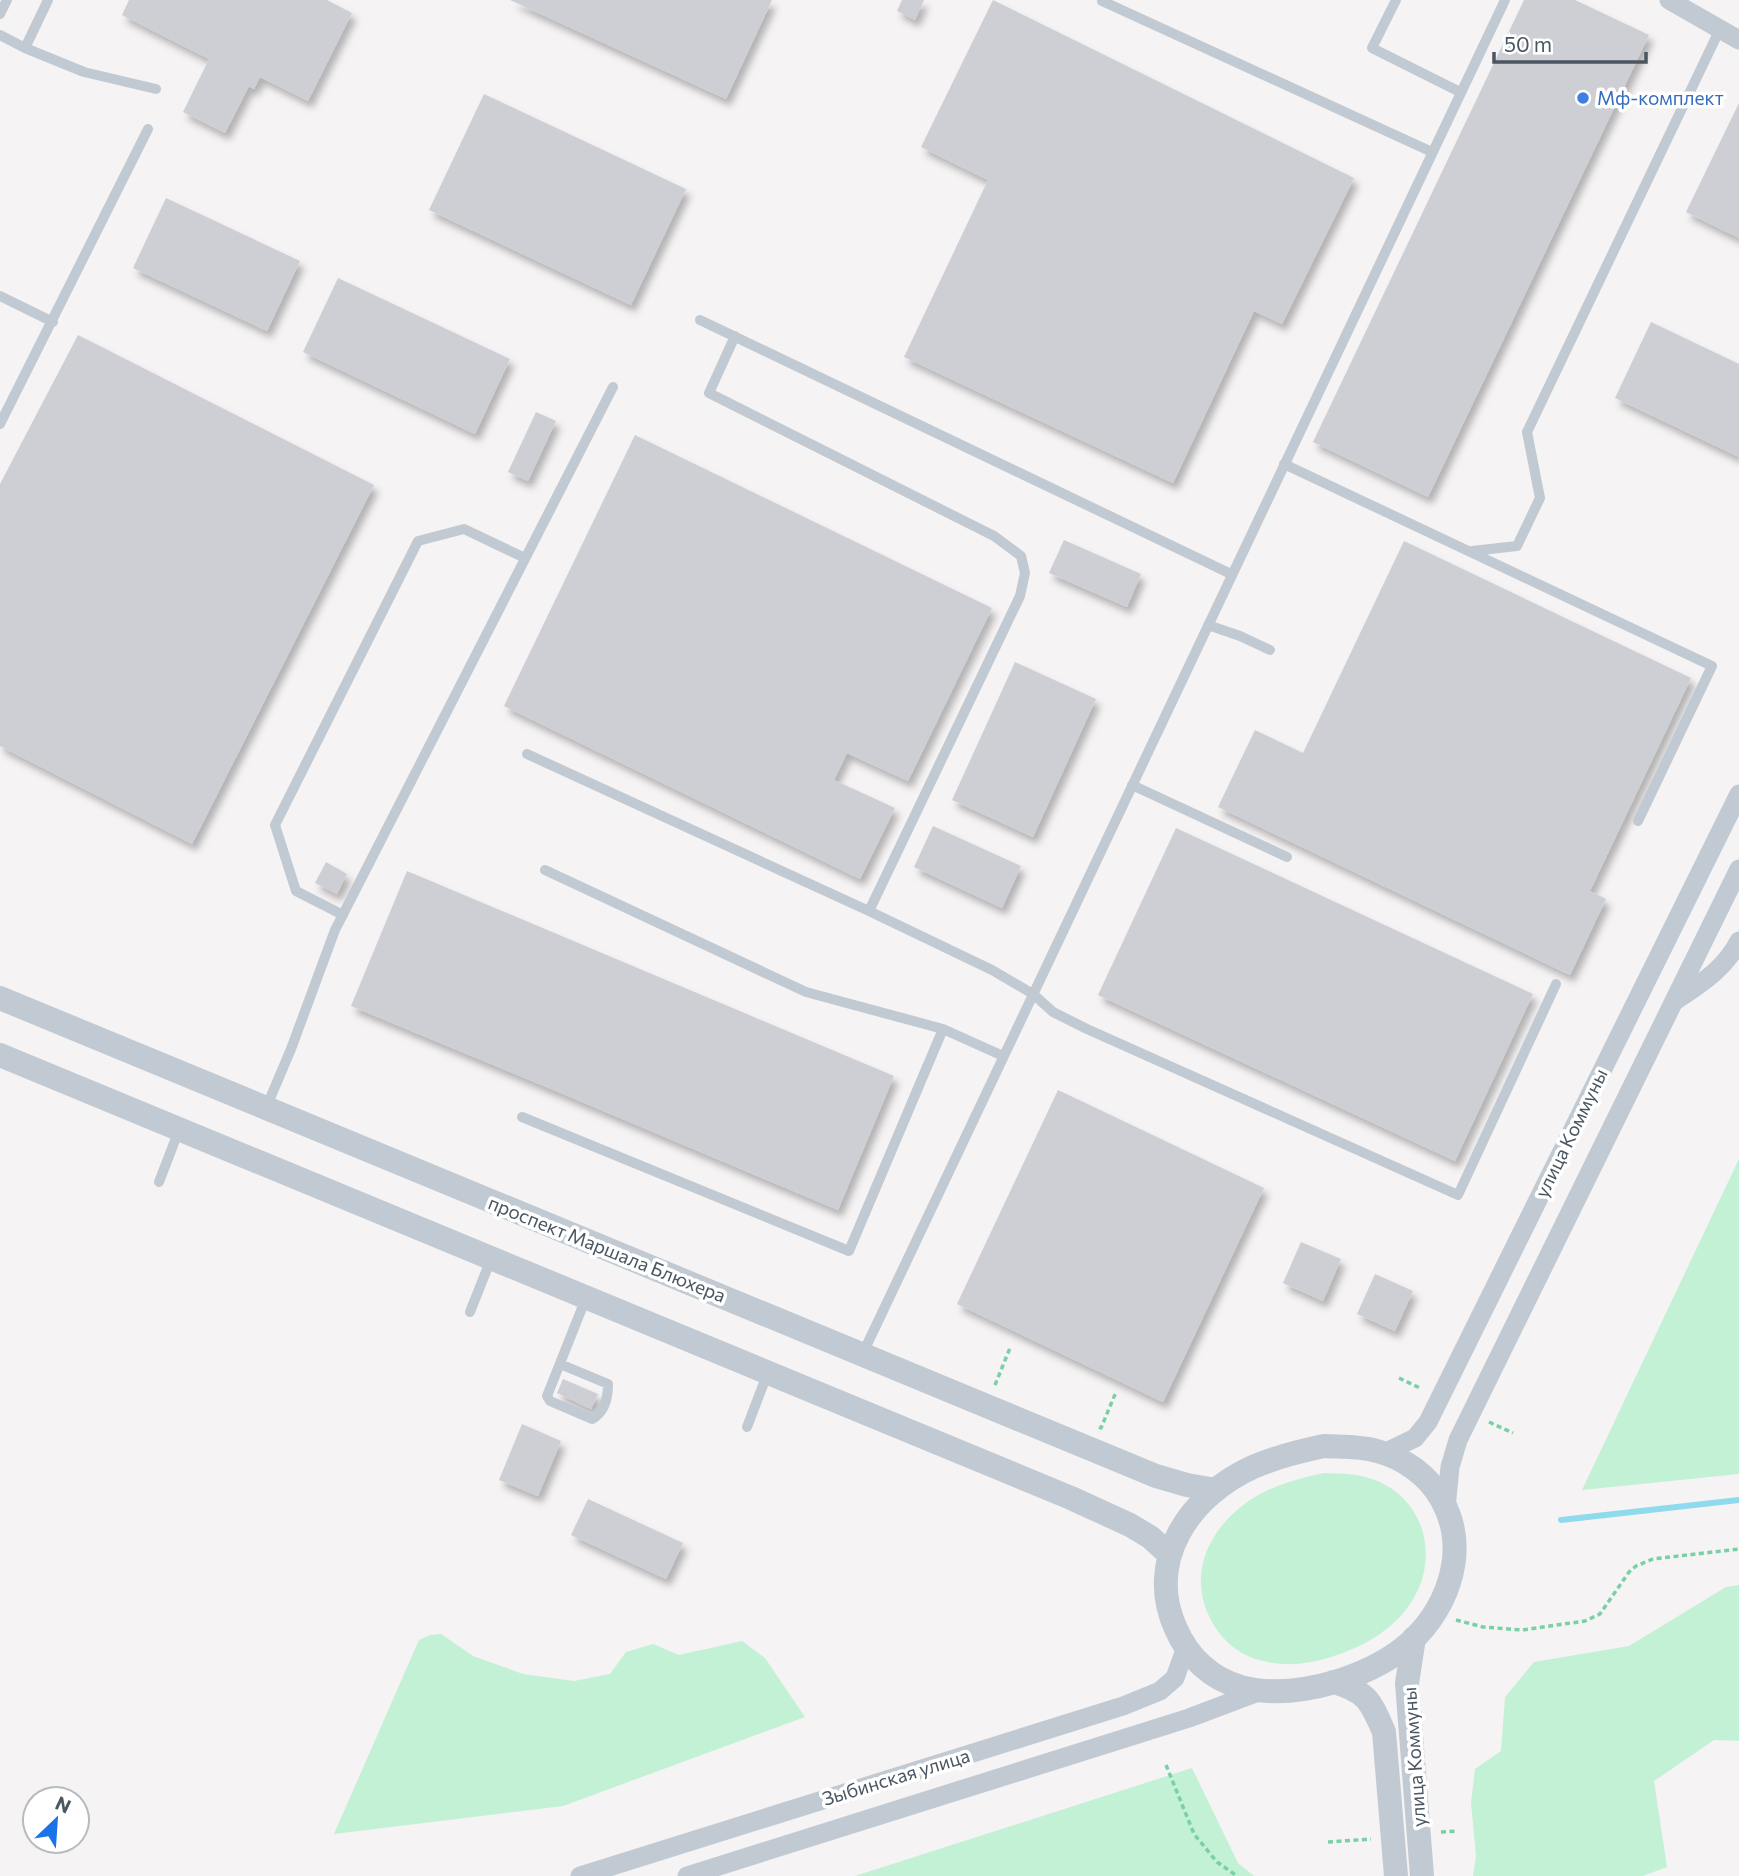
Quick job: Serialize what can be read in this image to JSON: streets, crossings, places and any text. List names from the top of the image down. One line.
{"streets":{"street":["улица Коммуны","проспект Маршала Блюхера","Зыбинская улица"]},"places":["Мф-комплект"],"scale_bar":"50 m","north":"top right"}
